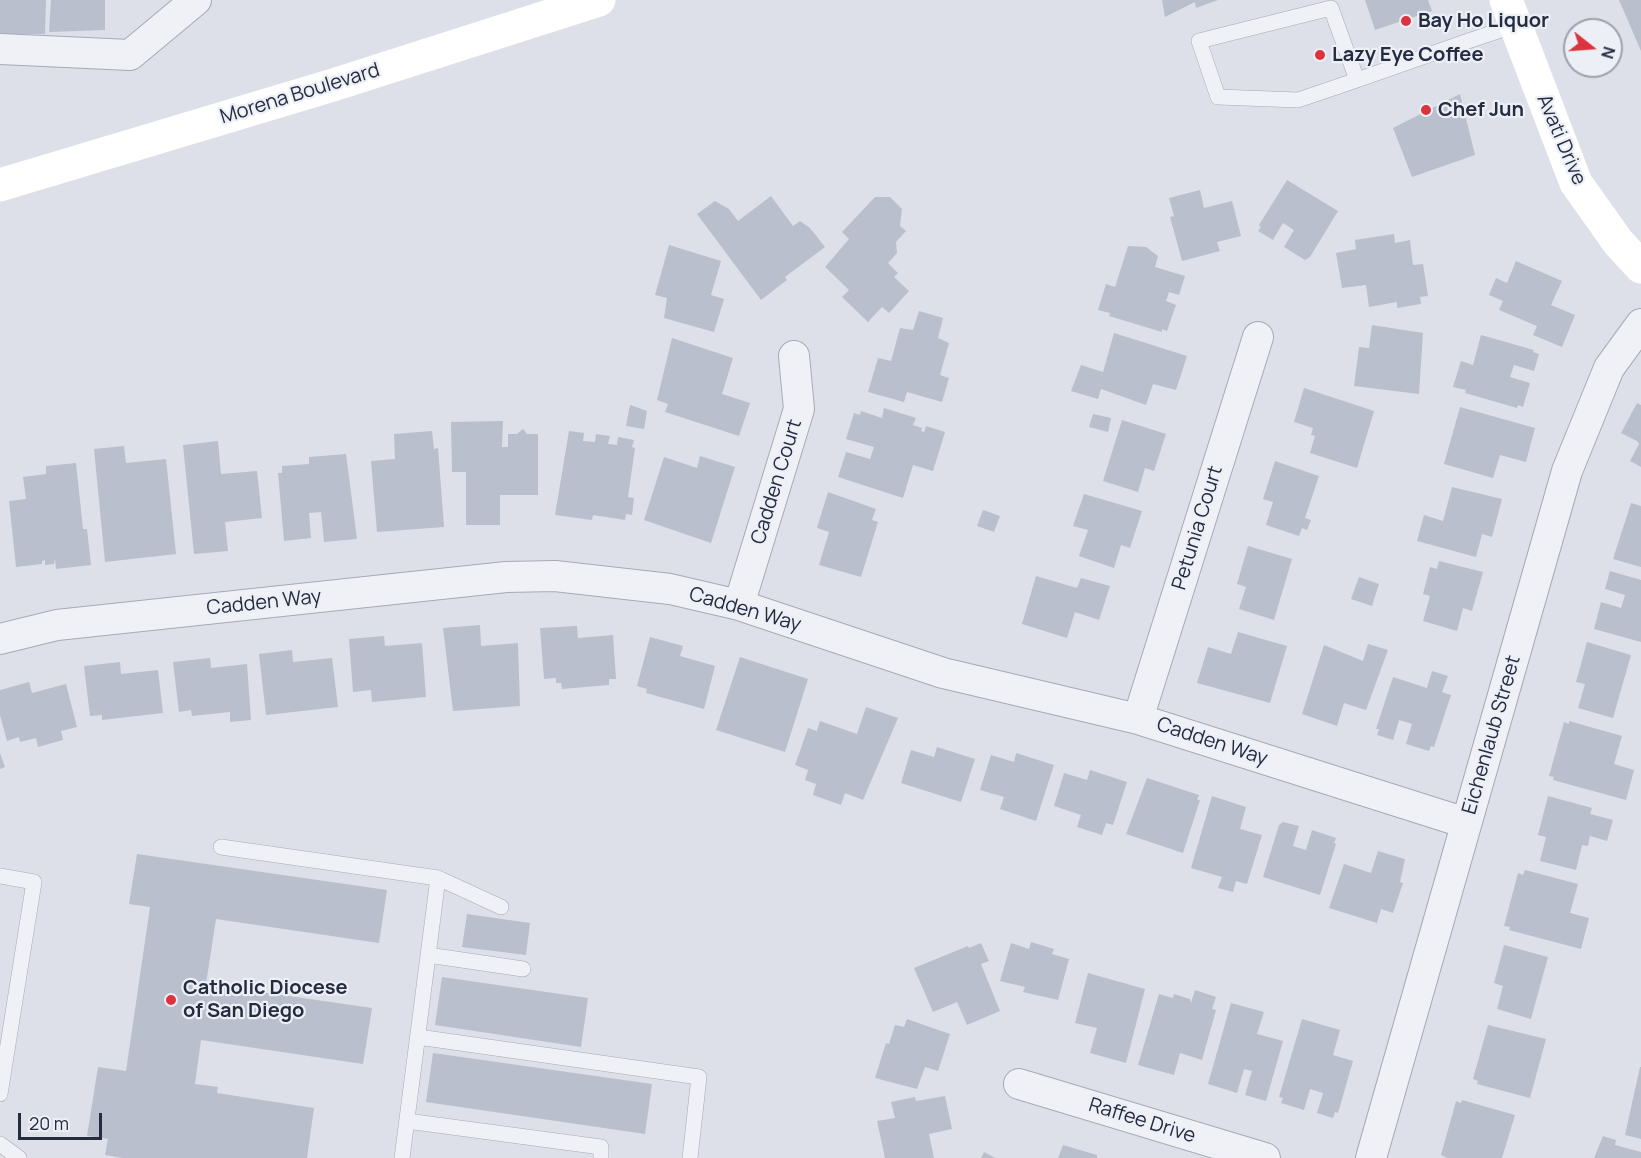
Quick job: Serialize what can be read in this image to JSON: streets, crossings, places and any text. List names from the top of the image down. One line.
{"streets":{"main road":["Morena Boulevard","Avati Drive"],"street":["Cadden Court","Petunia Court","Cadden Way","Eichenlaub Street","Raffee Drive"]},"crossings":[["Cadden Court","Cadden Way"],["Petunia Court","Cadden Way"],["Cadden Way","Eichenlaub Street"]],"places":["Bay Ho Liquor","Lazy Eye Coffee","Chef Jun","Catholic Diocese of San Diego"],"scale_bar":"20 m","north":"right"}
